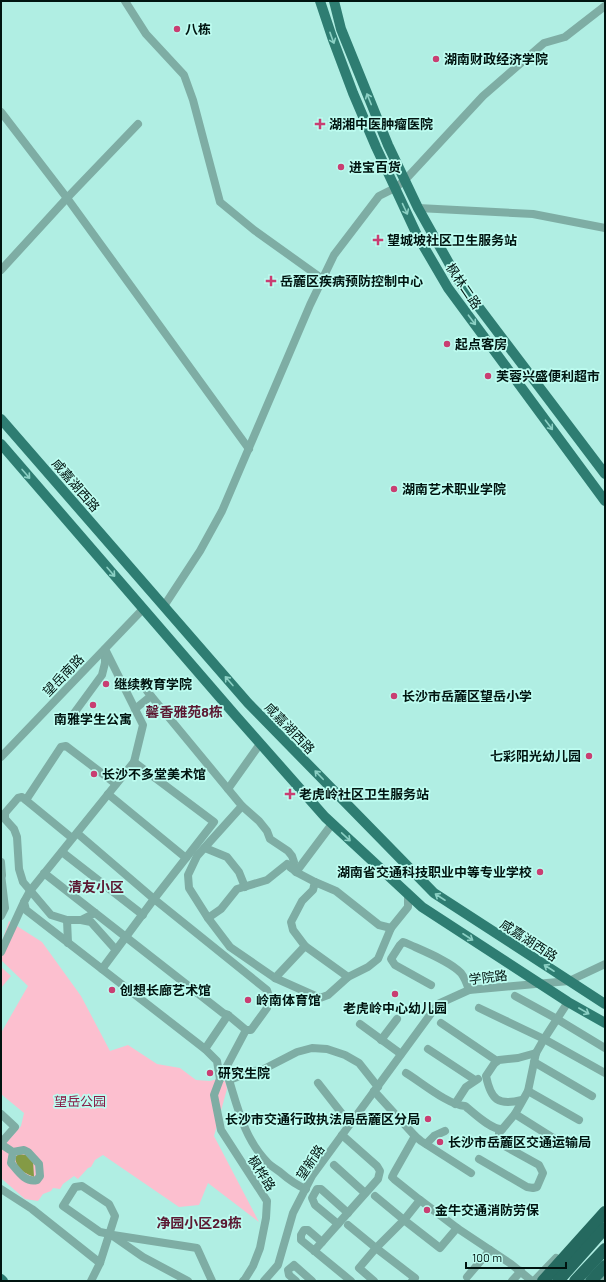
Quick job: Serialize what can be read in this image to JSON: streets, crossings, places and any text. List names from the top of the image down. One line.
{"streets":{"main road":["枫林二路","咸嘉湖西路"],"street":["望岳南路","学院路","望新路","枫桦路"]},"crossings":[["咸嘉湖西路","学院路"],["学院路","望新路"]],"districts":["馨香雅苑8栋","清友小区","净园小区29栋"],"parks":["望岳公园"],"places":{"other":["八栋","湖南财政经济学院","进宝百货","起点客房","芙蓉兴盛便利超市","湖南艺术职业学院","继续教育学院","长沙市岳麓区望岳小学","南雅学生公寓","七彩阳光幼儿园","长沙不多堂美术馆","湖南省交通科技职业中等专业学校","创想长廊艺术馆","老虎岭中心幼儿园","岭南体育馆","研究生院","长沙市交通行政执法局岳麓区分局","长沙市岳麓区交通运输局","金牛交通消防劳保"],"health":["湖湘中医肿瘤医院","望城坡社区卫生服务站","岳麓区疾病预防控制中心","老虎岭社区卫生服务站"]},"scale_bar":"100 m"}
